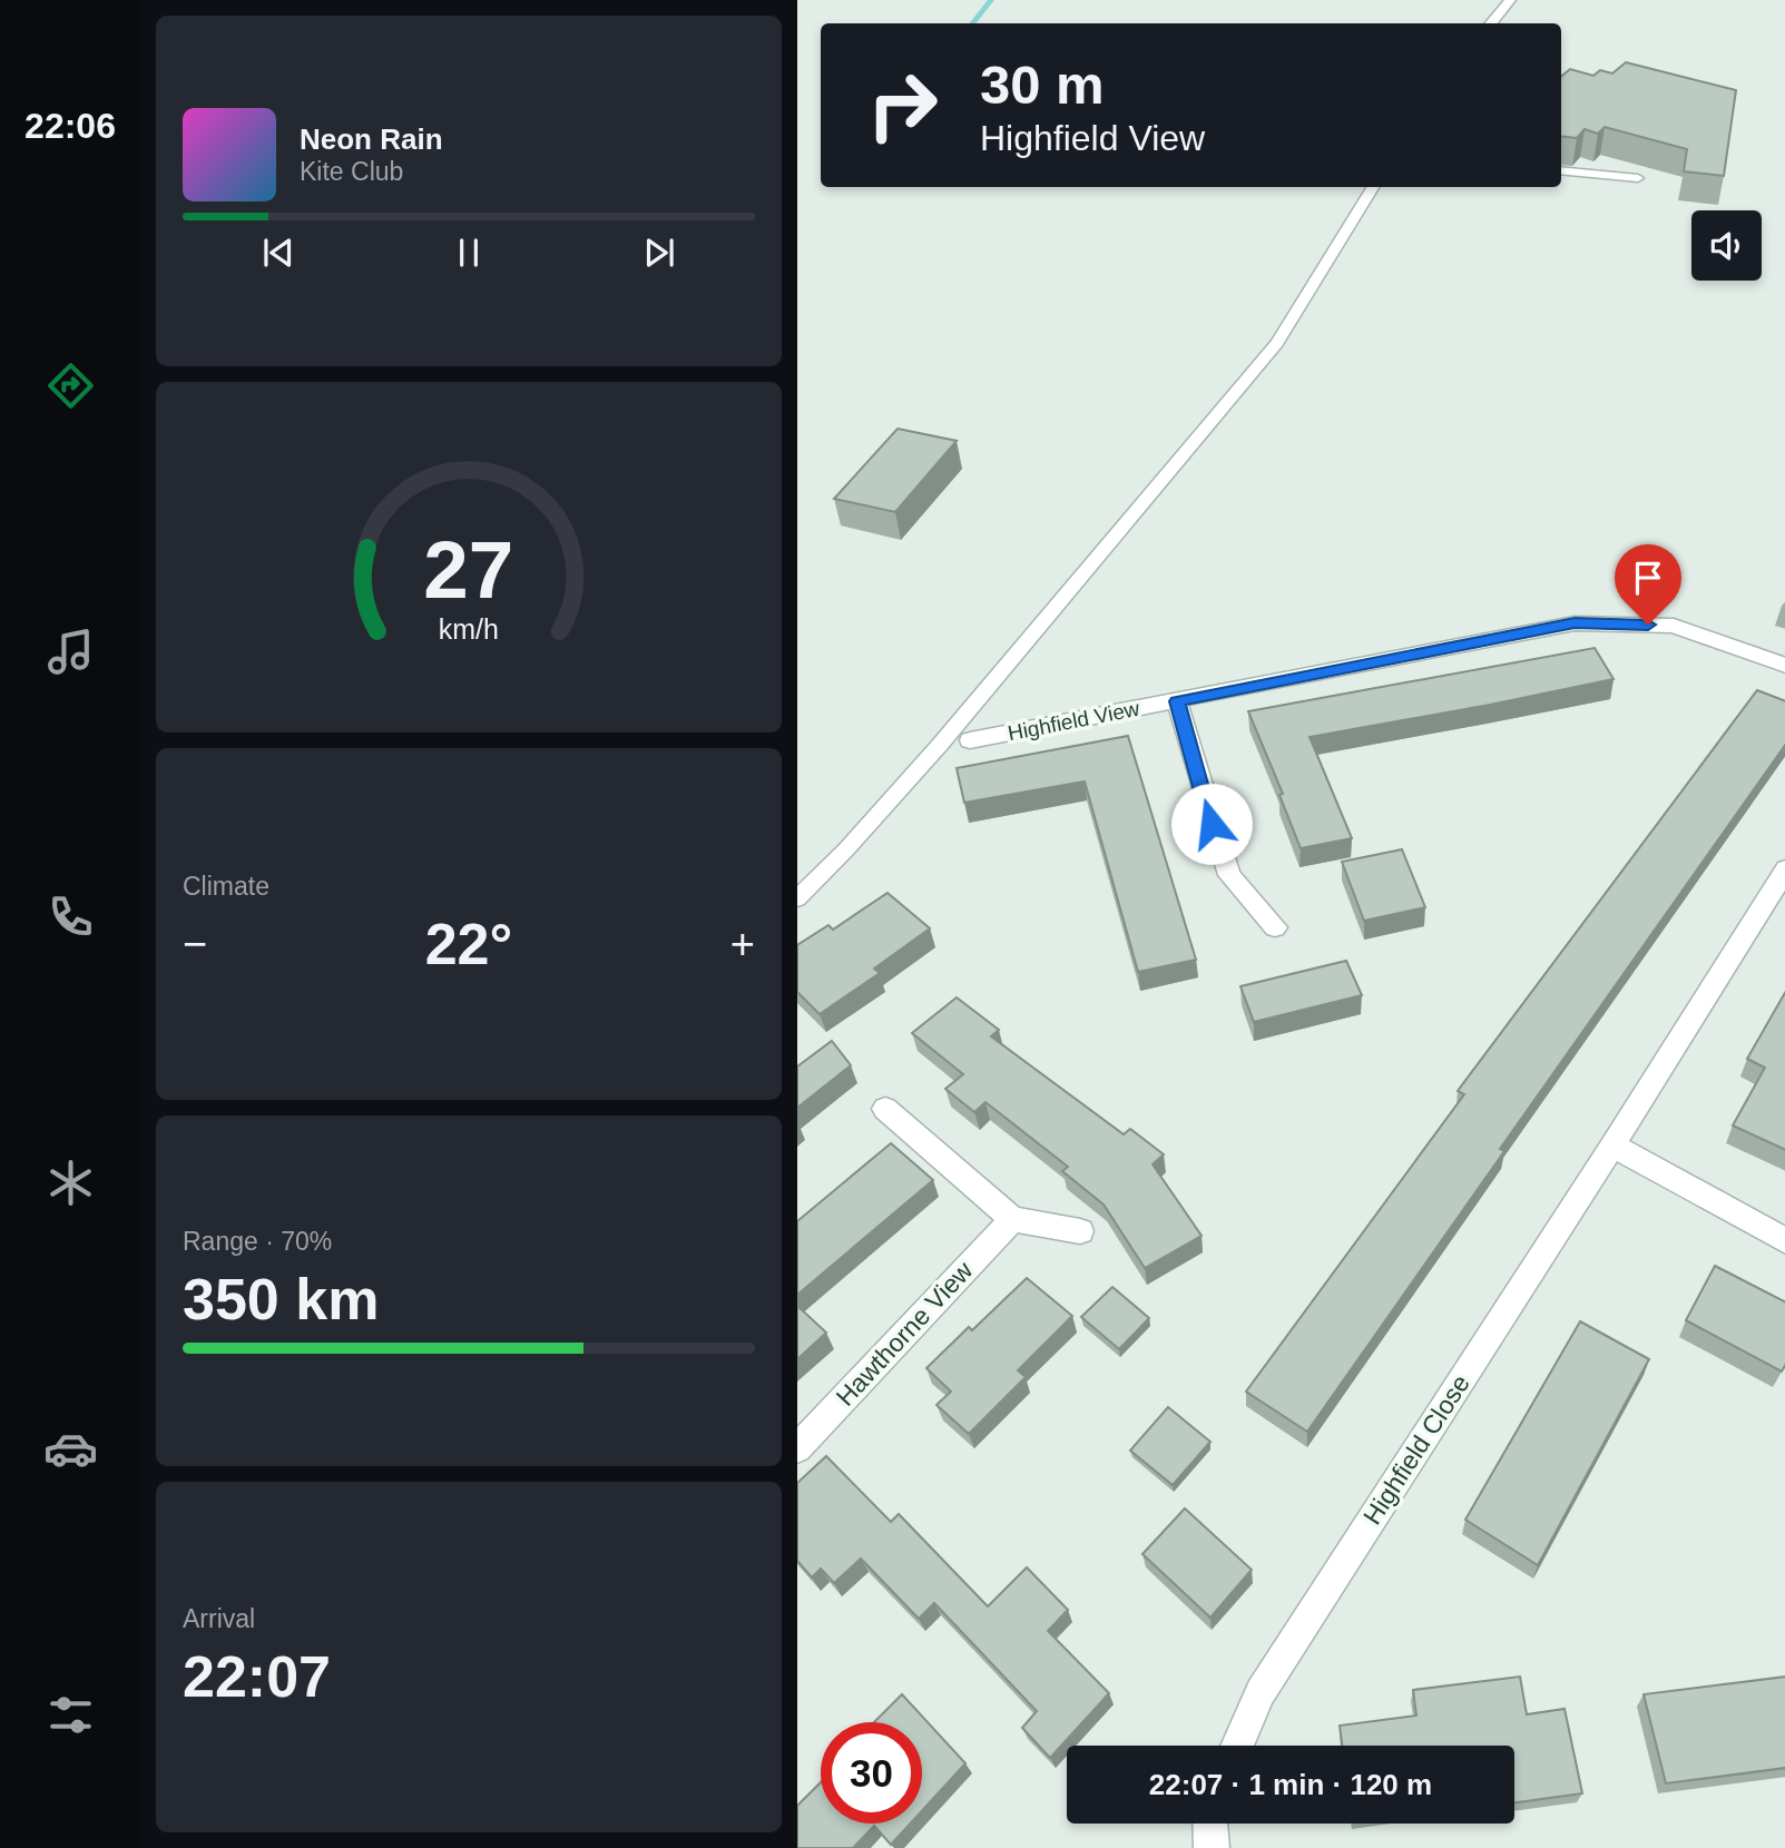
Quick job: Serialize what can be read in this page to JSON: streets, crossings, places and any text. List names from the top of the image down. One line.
{"streets":{"street":["Highfield View","Hawthorne View","Highfield Close"]},"page":{"tabs":"22:06","turn":["30 m","Highfield View"],"song":["Neon Rain","Kite Club"],"tile":["Climate",["Range · 70%","350 km"],["Arrival","22:07"]],"heat":["−","22°","+"],"limit":"30","trip":"22:07 · 1 min · 120 m","gauge":["27","km/h"]}}
